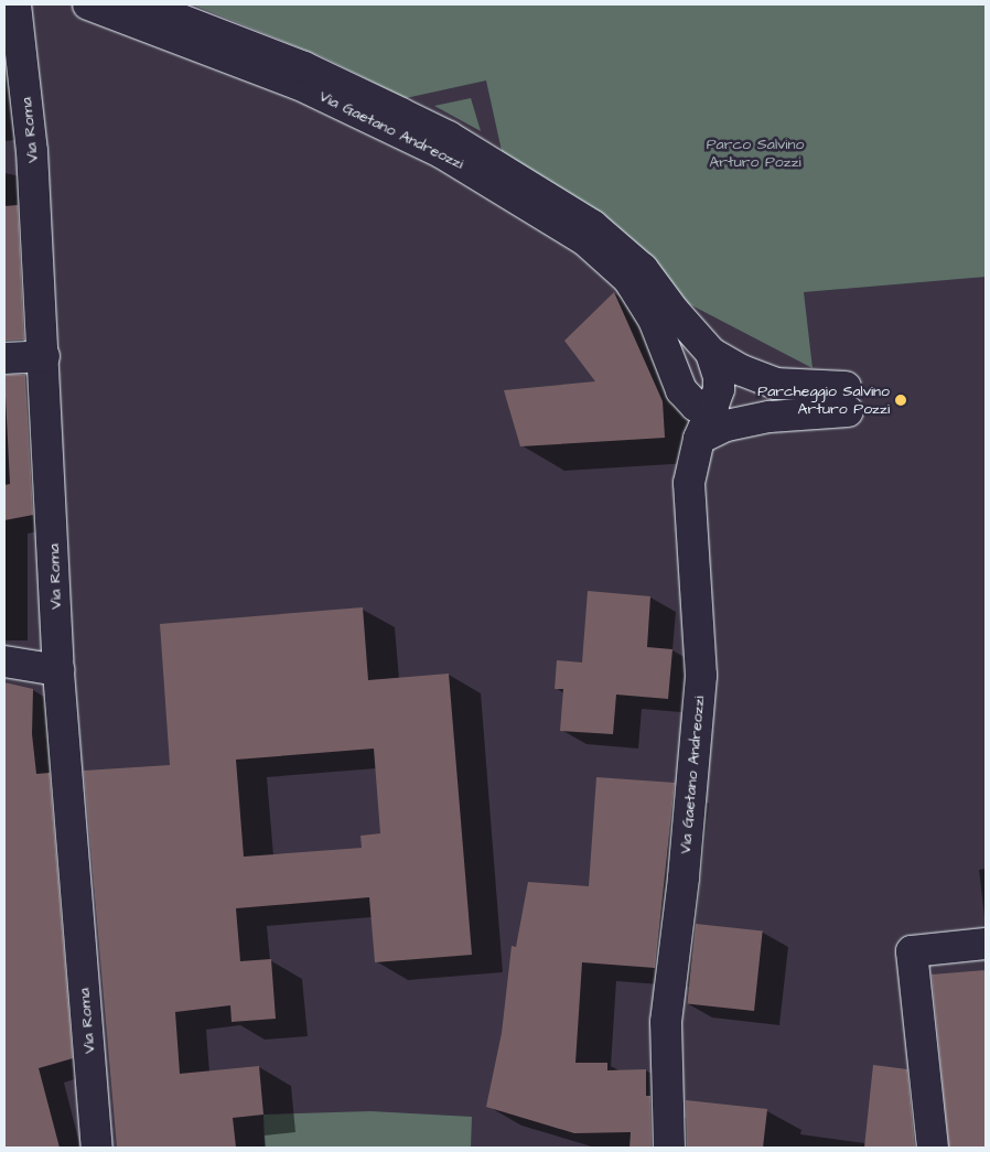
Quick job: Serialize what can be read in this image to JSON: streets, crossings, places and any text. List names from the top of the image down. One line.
{"streets":{"street":["Via Roma","Via Gaetano Andreozzi"]},"parks":["Parco Salvino Arturo Pozzi"],"places":["Parcheggio Salvino Arturo Pozzi"]}
